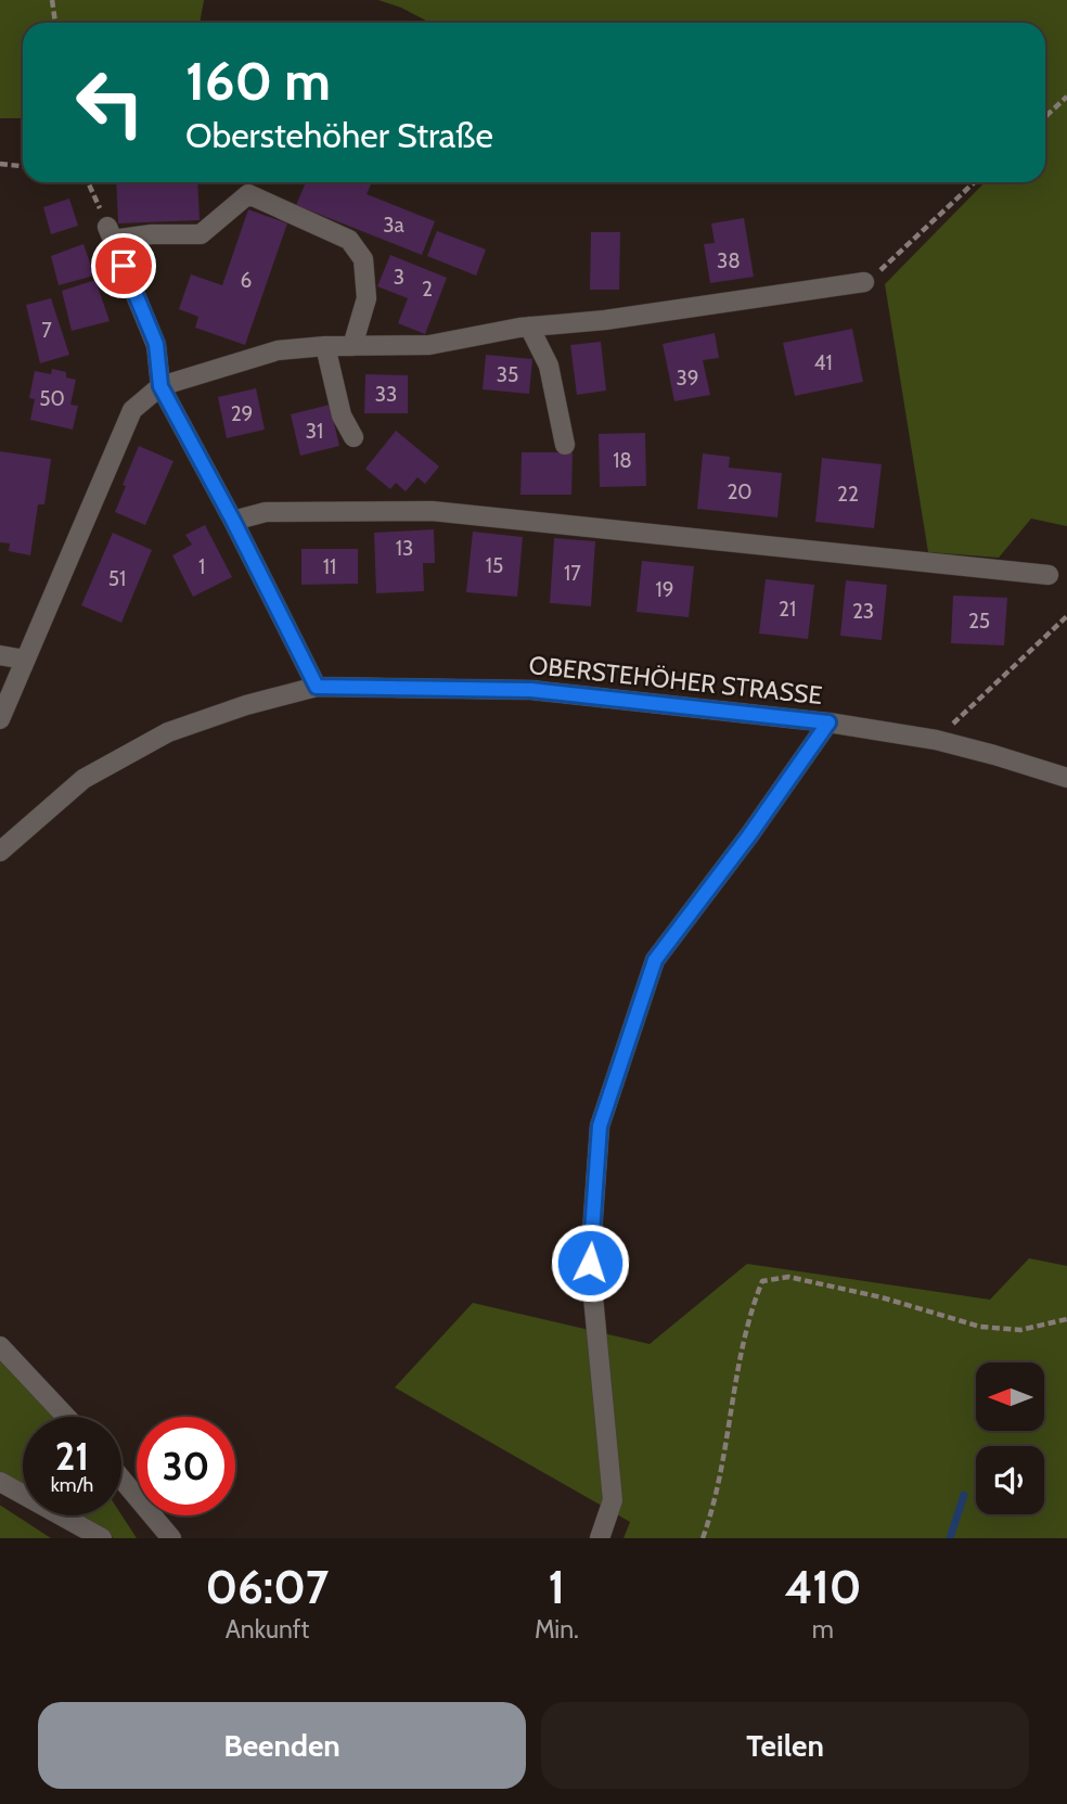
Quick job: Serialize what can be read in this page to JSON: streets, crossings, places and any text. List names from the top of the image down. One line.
{"streets":{"street":["OBERSTEHÖHER STRASSE"]},"house_numbers":["3a","38","3","6","2","7","41","35","39","33","50","29","31","18","20","22","13","15","1","11","17","51","19","21","23","25"],"north":"left","page":{"turn":["160 m","Oberstehöher Straße"],"speed":"21 km/h","limit":"30","eta":["06:07","Ankunft","1","Min.","410","m"],"buttons":["Beenden","Teilen"]}}
